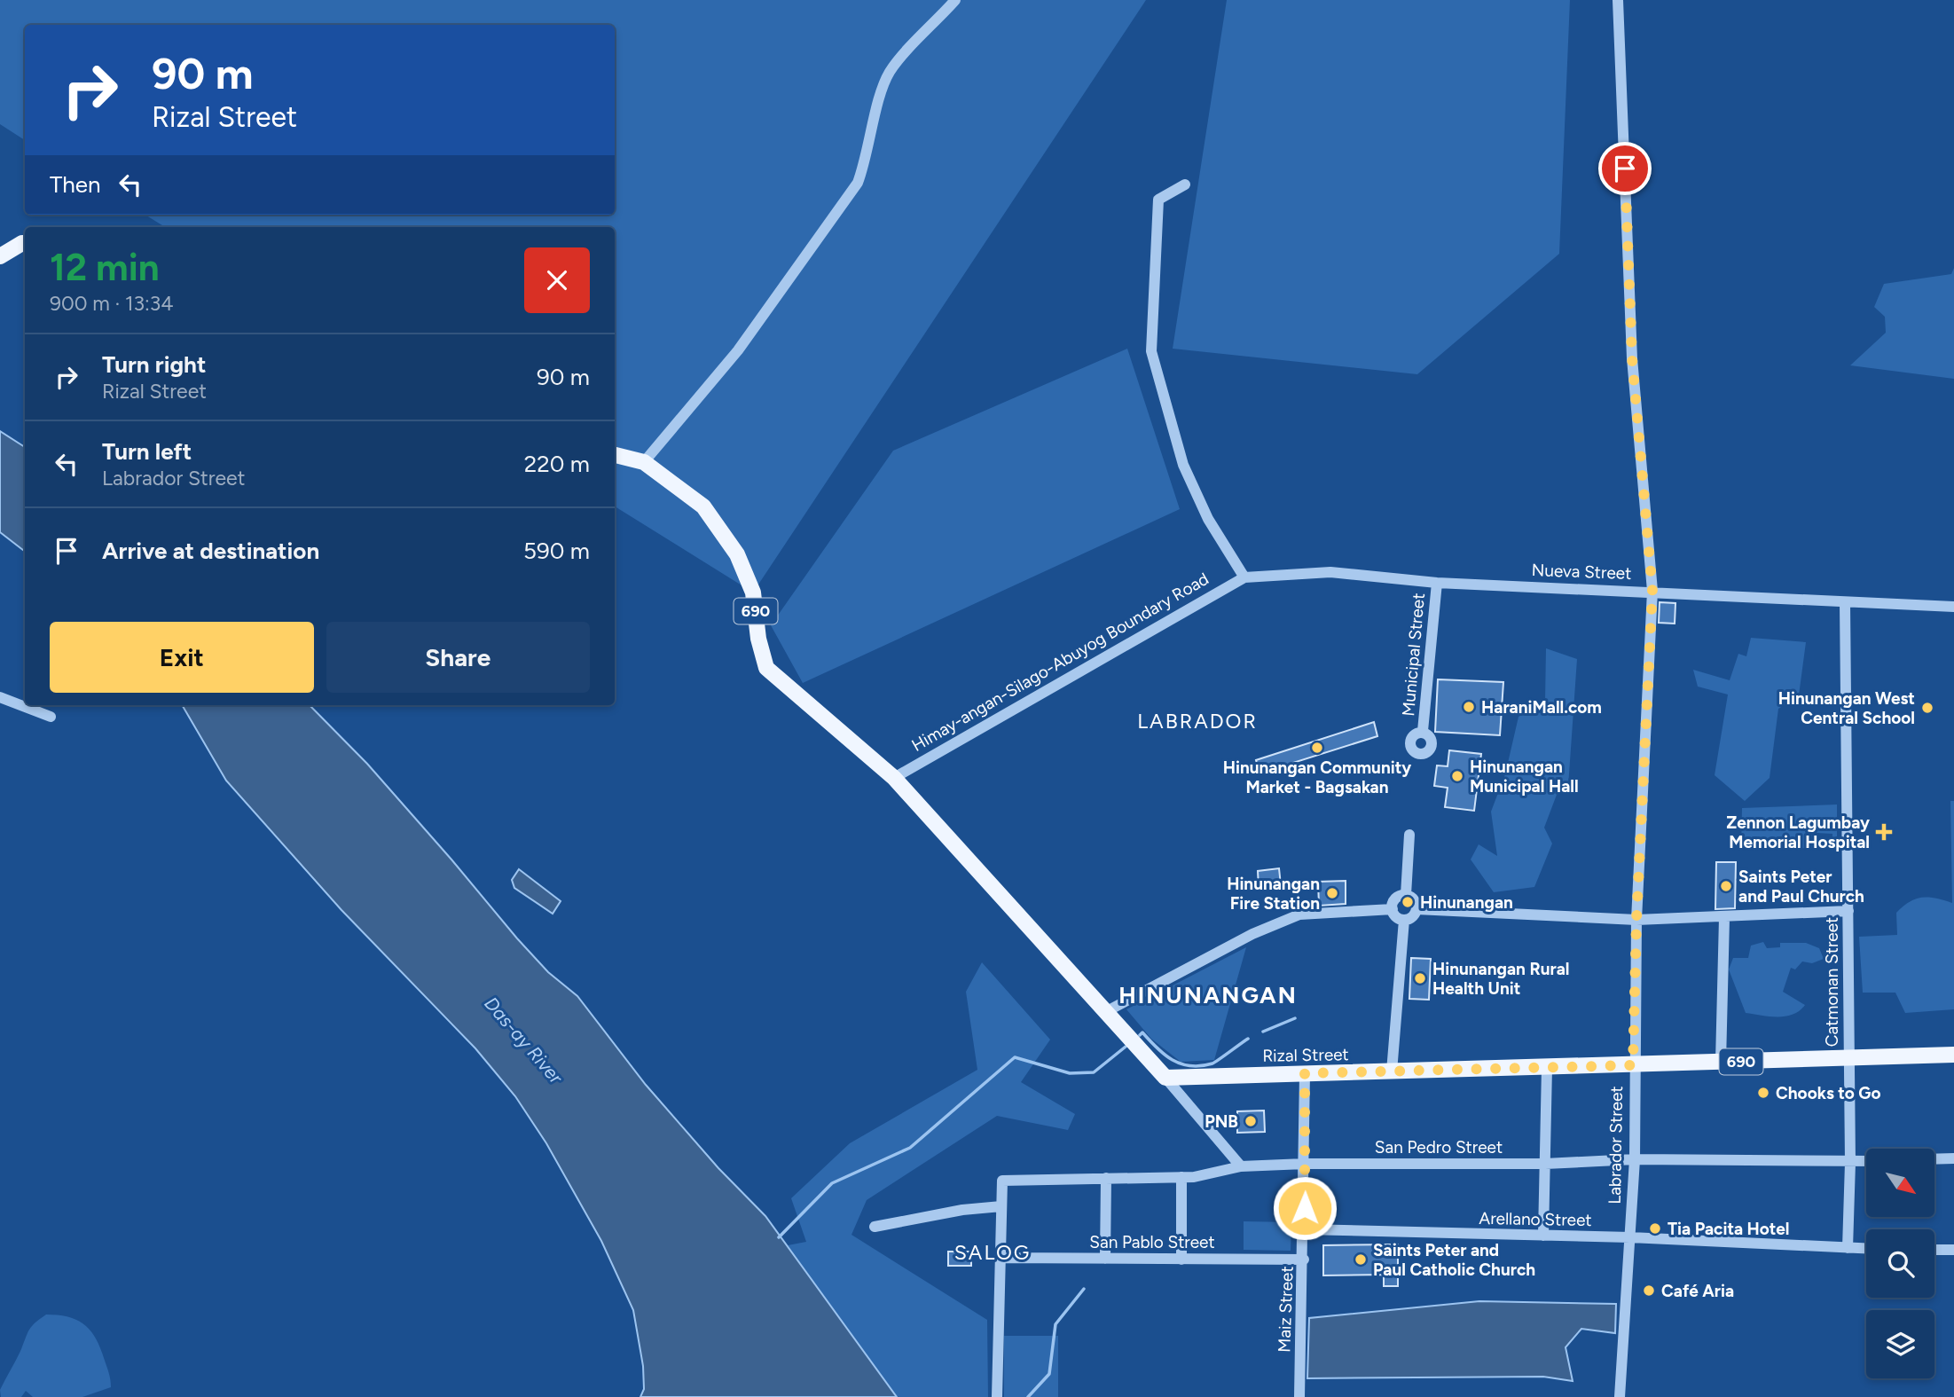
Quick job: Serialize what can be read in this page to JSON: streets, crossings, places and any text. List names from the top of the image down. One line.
{"streets":{"main road":["690","Rizal Street"],"street":["Nueva Street","Municipal Street","Himay-angan-Silago-Abuyog Boundary Road","Catmonan Street","Labrador Street","San Pedro Street","Arellano Street","San Pablo Street","Maiz Street"]},"crossings":[["Nueva Street","Municipal Street"],["Nueva Street","Himay-angan-Silago-Abuyog Boundary Road"],["Nueva Street","Catmonan Street"],["Nueva Street","Labrador Street"],["690","Himay-angan-Silago-Abuyog Boundary Road"],["690","Catmonan Street"],["690","Rizal Street"],["Catmonan Street","Rizal Street"],["Catmonan Street","San Pedro Street"],["Catmonan Street","Arellano Street"],["Rizal Street","Labrador Street"],["Rizal Street","Maiz Street"],["Labrador Street","San Pedro Street"],["Labrador Street","Arellano Street"],["San Pedro Street","Maiz Street"],["Arellano Street","Maiz Street"],["San Pablo Street","Maiz Street"]],"districts":["LABRADOR","HINUNANGAN","SALOG"],"water":["Das-ay River"],"places":{"other":["HaraniMall.com","Hinunangan West Central School","Hinunangan Community Market - Bagsakan","Hinunangan Municipal Hall","Saints Peter and Paul Church","Hinunangan Fire Station","Hinunangan","Hinunangan Rural Health Unit","Chooks to Go","PNB","Tia Pacita Hotel","Saints Peter and Paul Catholic Church","Café Aria"],"health":["Zennon Lagumbay Memorial Hospital"]},"north":"bottom right","page":{"turn":["90 m","Rizal Street"],"then":"Then","heading":["12 min","900 m · 13:34"],"list":[{"name":"Turn right","note":"Rizal Street","value":"90 m"},{"name":"Turn left","note":"Labrador Street","value":"220 m"},{"name":"Arrive at destination","value":"590 m"}],"buttons":["Exit","Share"]}}
